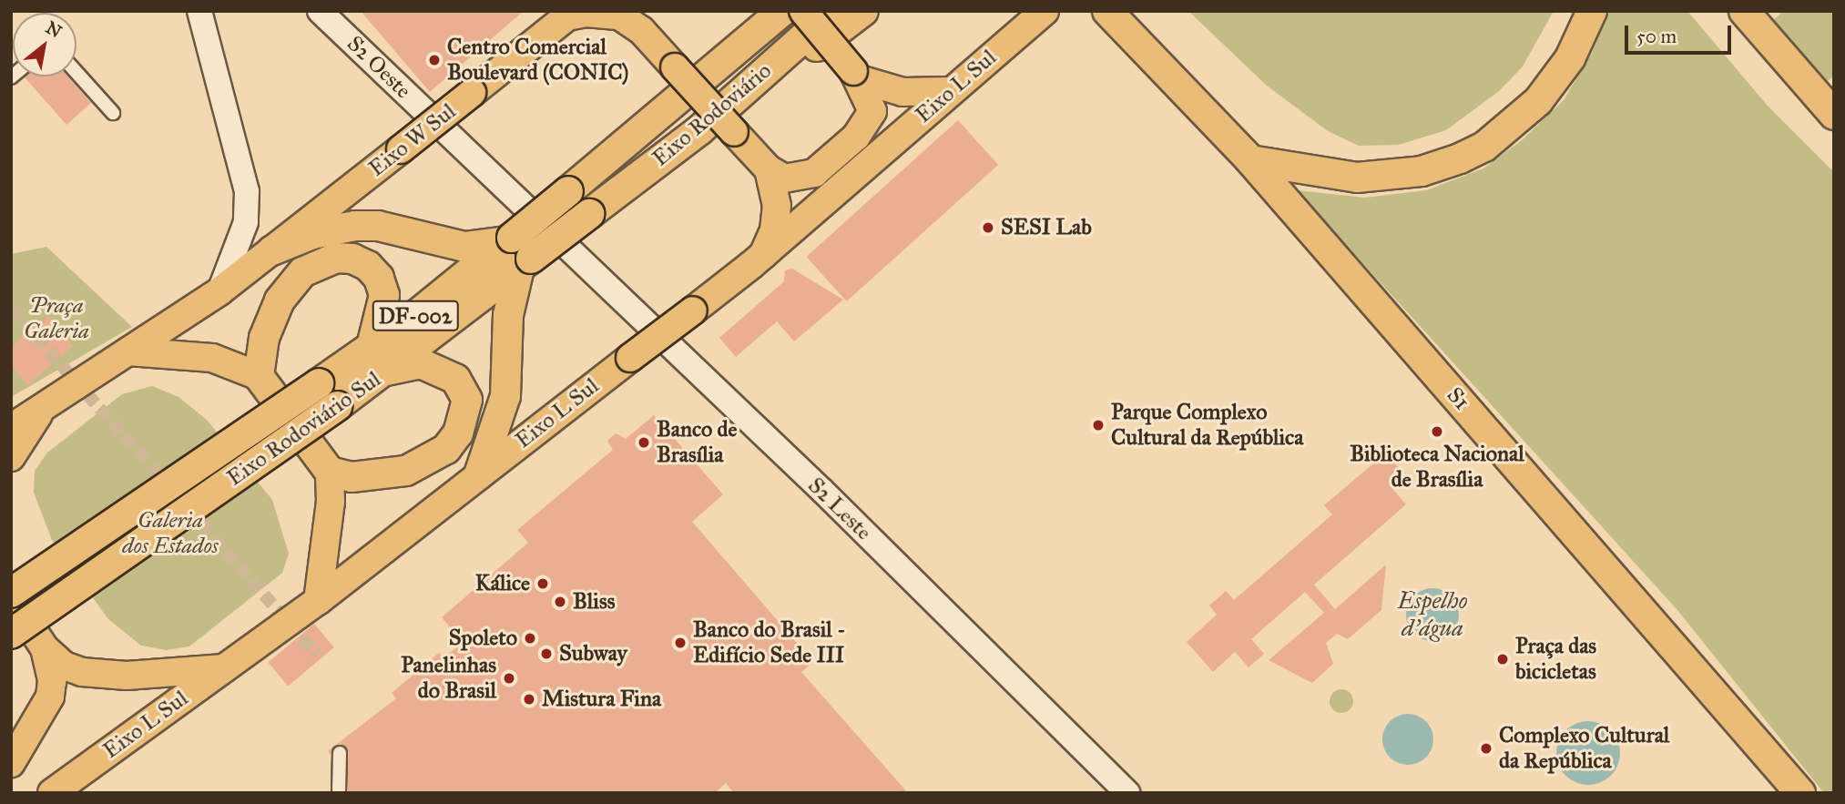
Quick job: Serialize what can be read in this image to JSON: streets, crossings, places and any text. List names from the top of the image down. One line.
{"streets":{"highway":["Eixo Rodoviário","DF-002","S1","Eixo Rodoviário Sul"],"main road":["S2 Oeste","Eixo L Sul","Eixo W Sul","S2 Leste"]},"crossings":[["S2 Oeste","S2 Leste"],["Eixo Rodoviário","Eixo Rodoviário Sul"]],"water":["Espelho d'água"],"parks":["Praça Galeria","Galeria dos Estados"],"places":["Centro Comercial Boulevard (CONIC)","SESI Lab","Parque Complexo Cultural da República","Biblioteca Nacional de Brasília","Banco de Brasília","Kálice","Bliss","Spoleto","Banco do Brasil - Edifício Sede III","Subway","Praça das bicicletas","Panelinhas do Brasil","Mistura Fina","Complexo Cultural da República"],"scale_bar":"50 m","north":"top right"}
